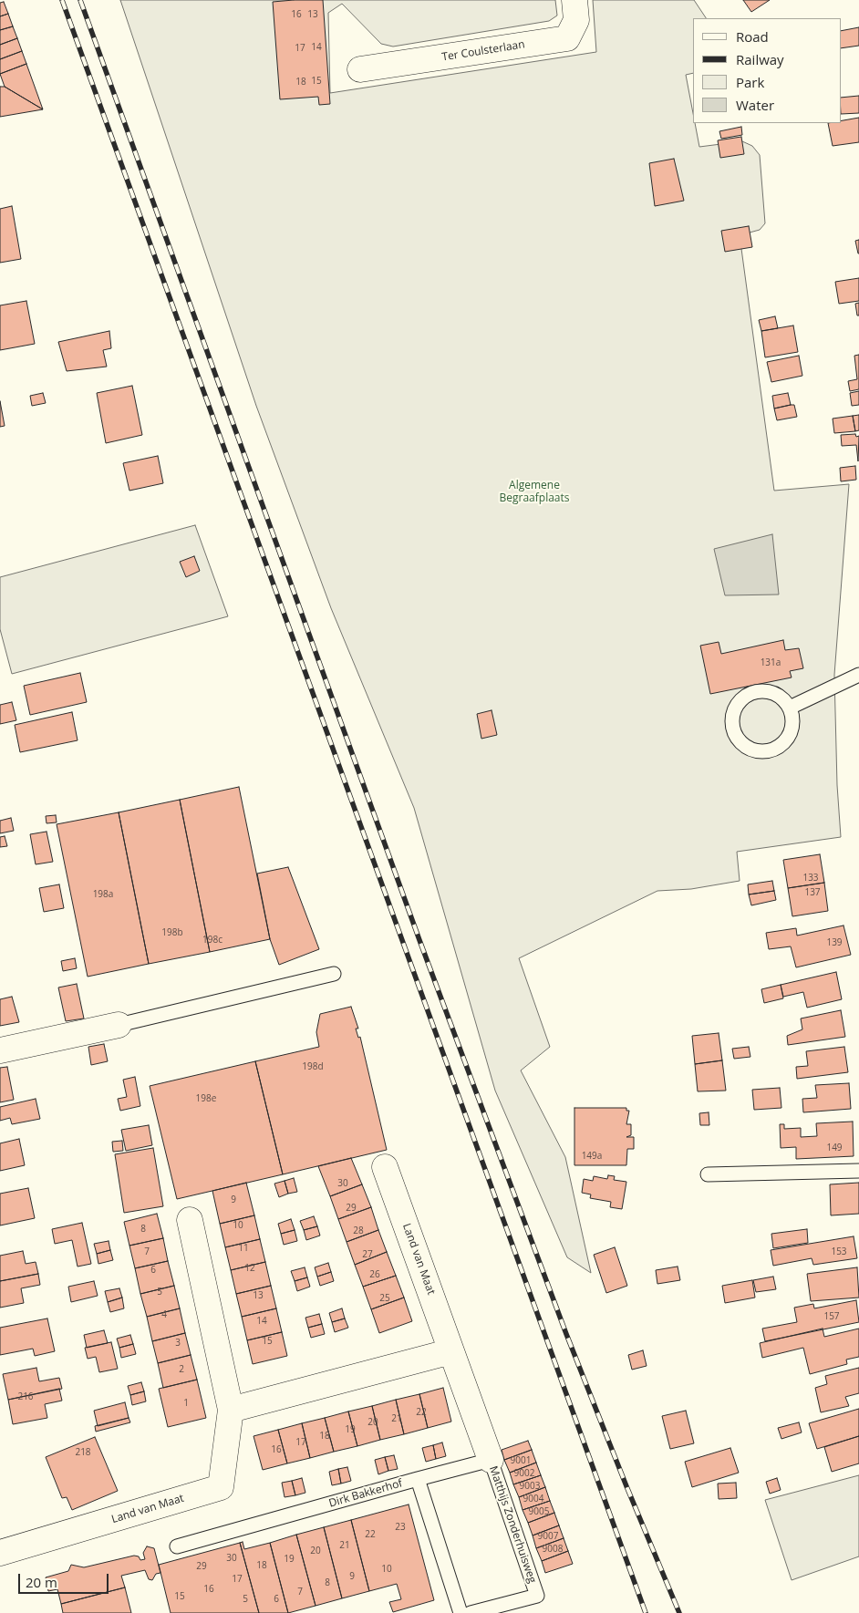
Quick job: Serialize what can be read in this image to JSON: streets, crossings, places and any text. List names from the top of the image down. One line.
{"streets":{"street":["Ter Coulsterlaan","Land van Maat"],"lane":["Dirk Bakkerhof","Matthijs Zonderhuisweg"]},"crossings":[["Land van Maat","Matthijs Zonderhuisweg"],["Dirk Bakkerhof","Matthijs Zonderhuisweg"]],"parks":["Algemene Begraafplaats"],"house_numbers":["16","13","14","17","15","18","131a","133","137","198a","198b","198c","139","198d","198e","149","149a","30","9","29","10","8","28","11","7","153","27","12","6","26","5","13","25","4","157","14","15","3","2","216","1","22","21","20","19","18","17","16","218","9001","9002","9003","9004","9005","23","22","9007","21","9008","20","30","19","18","29","10","9","17","8","16","7","15","5","6"],"legend":["Road","Railway","Park","Water"],"scale_bar":"20 m"}
